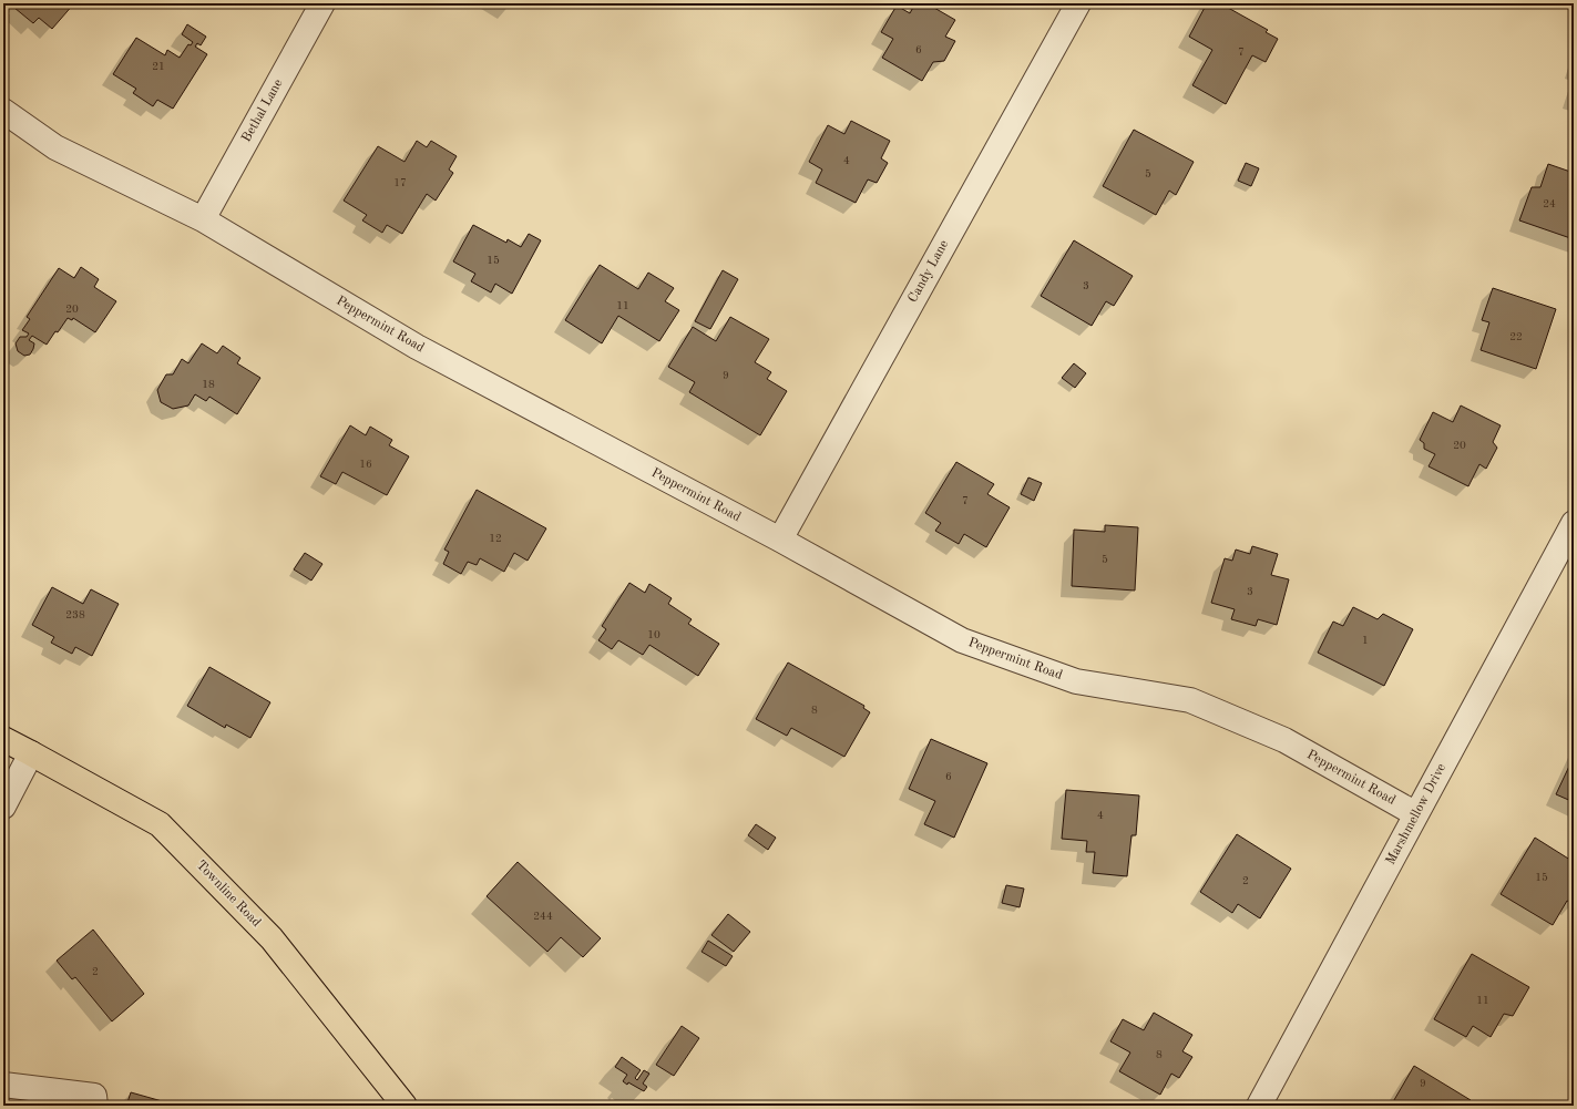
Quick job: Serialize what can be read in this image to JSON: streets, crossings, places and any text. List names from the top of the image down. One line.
{"streets":{"main road":["Townline Road"],"street":["Bethal Lane","Candy Lane","Peppermint Road","Marshmellow Drive"]},"crossings":[["Bethal Lane","Peppermint Road"],["Candy Lane","Peppermint Road"],["Peppermint Road","Marshmellow Drive"]],"house_numbers":["6","7","21","4","5","17","24","15","3","11","20","22","9","18","20","16","7","12","5","3","238","10","1","8","6","4","15","2","244","2","11","8","9"]}
